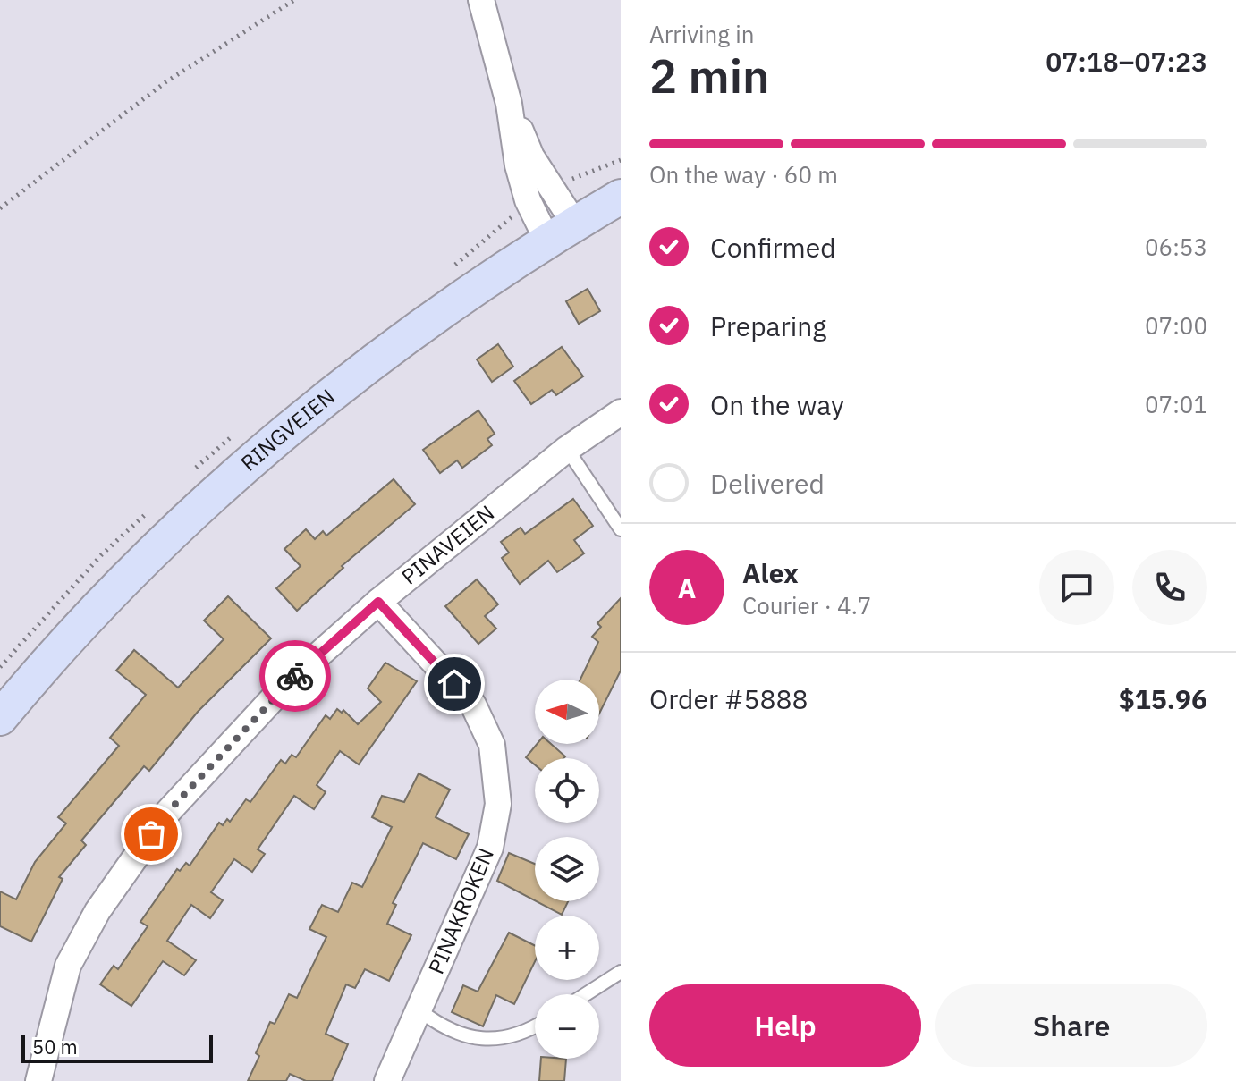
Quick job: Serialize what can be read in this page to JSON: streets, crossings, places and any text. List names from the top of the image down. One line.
{"streets":{"main road":["RINGVEIEN"],"street":["PINAVEIEN","PINAKROKEN"]},"crossings":[["PINAVEIEN","PINAKROKEN"]],"scale_bar":"50 m","north":"left","page":{"heading":["2 min","Arriving in","07:18–07:23"],"panel":["Alex","Courier · 4.7","Order #5888","$15.96"],"bar":"On the way · 60 m","list":[["Confirmed","06:53"],["Preparing","07:00"],["On the way","07:01"],"Delivered"],"round":"A","map_buttons":["+","−"],"buttons":["Help","Share"],"scale":"50 m"}}
